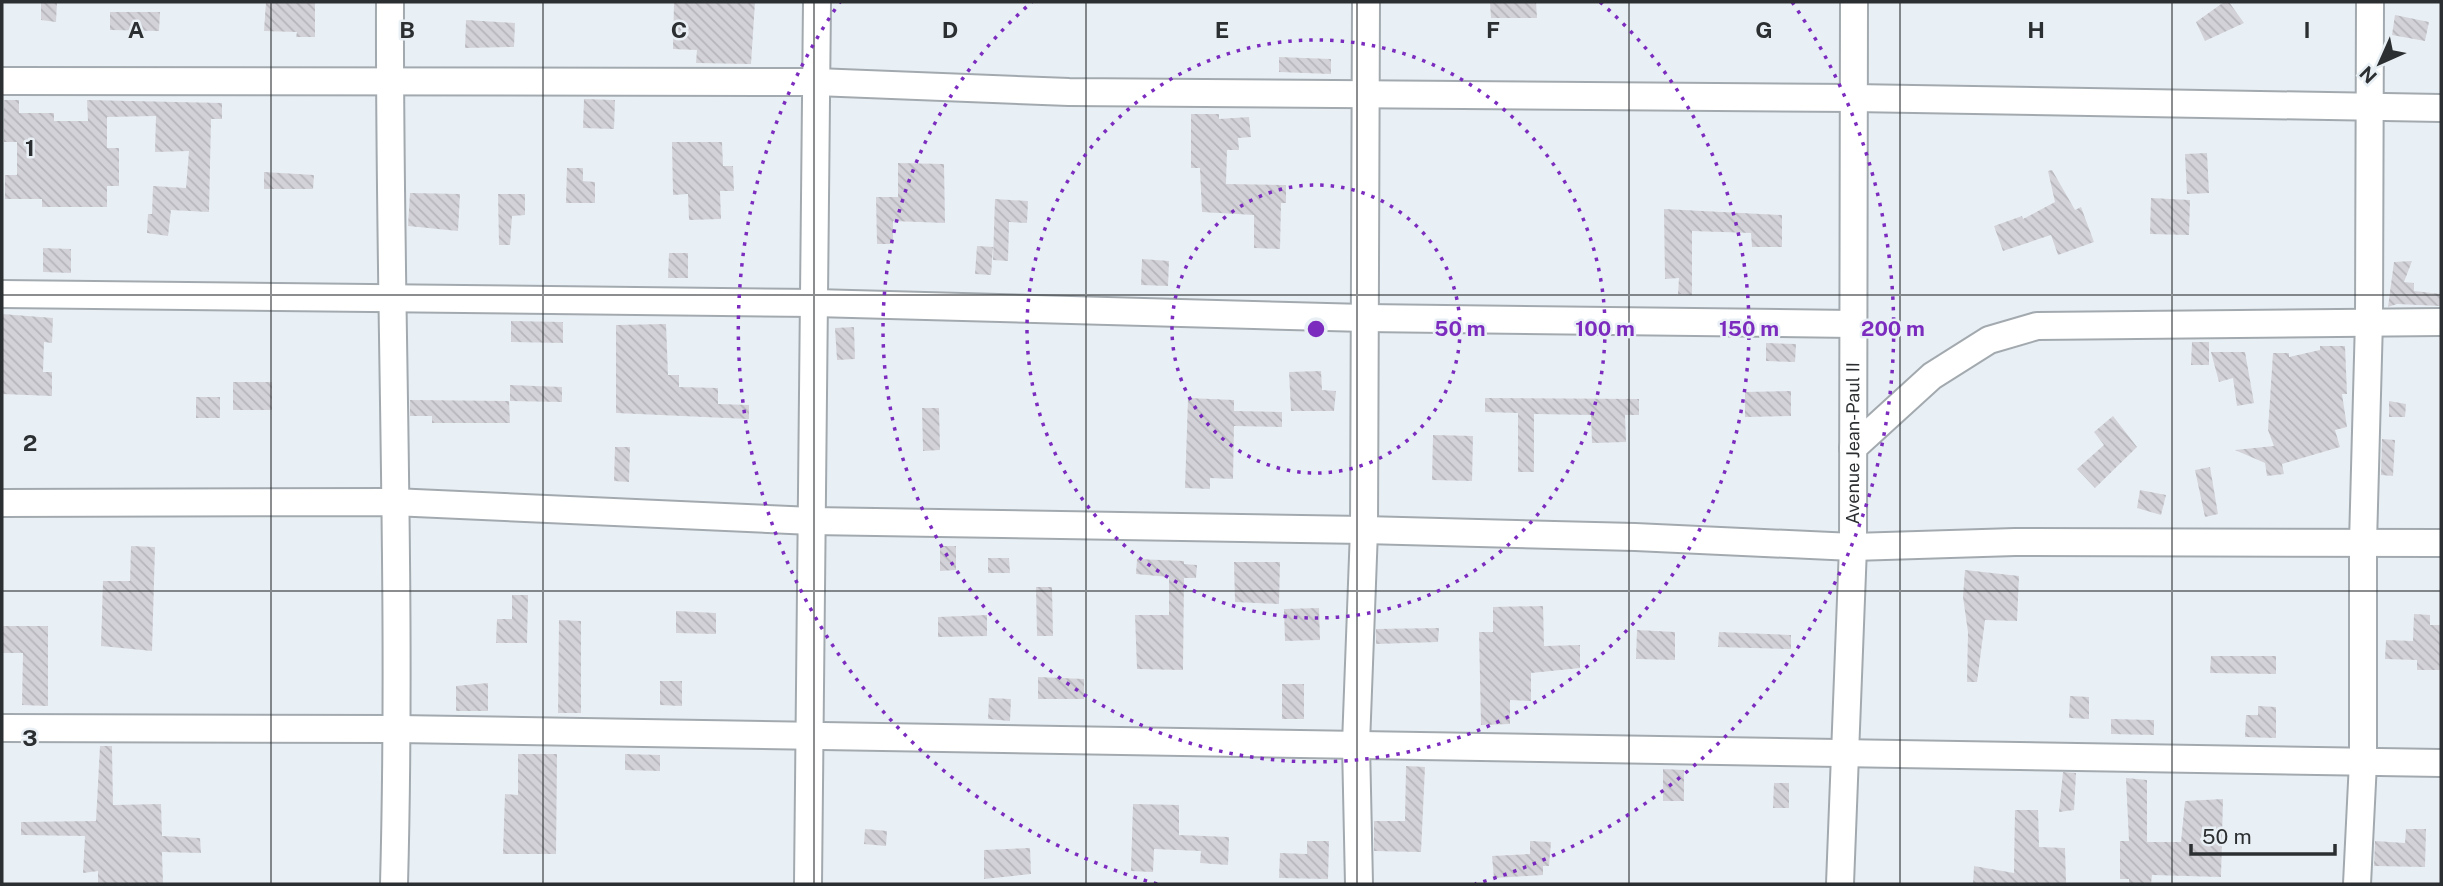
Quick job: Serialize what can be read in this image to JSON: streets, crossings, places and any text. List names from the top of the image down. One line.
{"streets":{"street":["Avenue Jean-Paul II"]},"scale_bar":"50 m","north":"bottom left","grid":{"columns":["A","B","C","D","E","F","G","H","I"],"rows":["1","2","3"]},"rings":["50 m","100 m","150 m","200 m"]}
